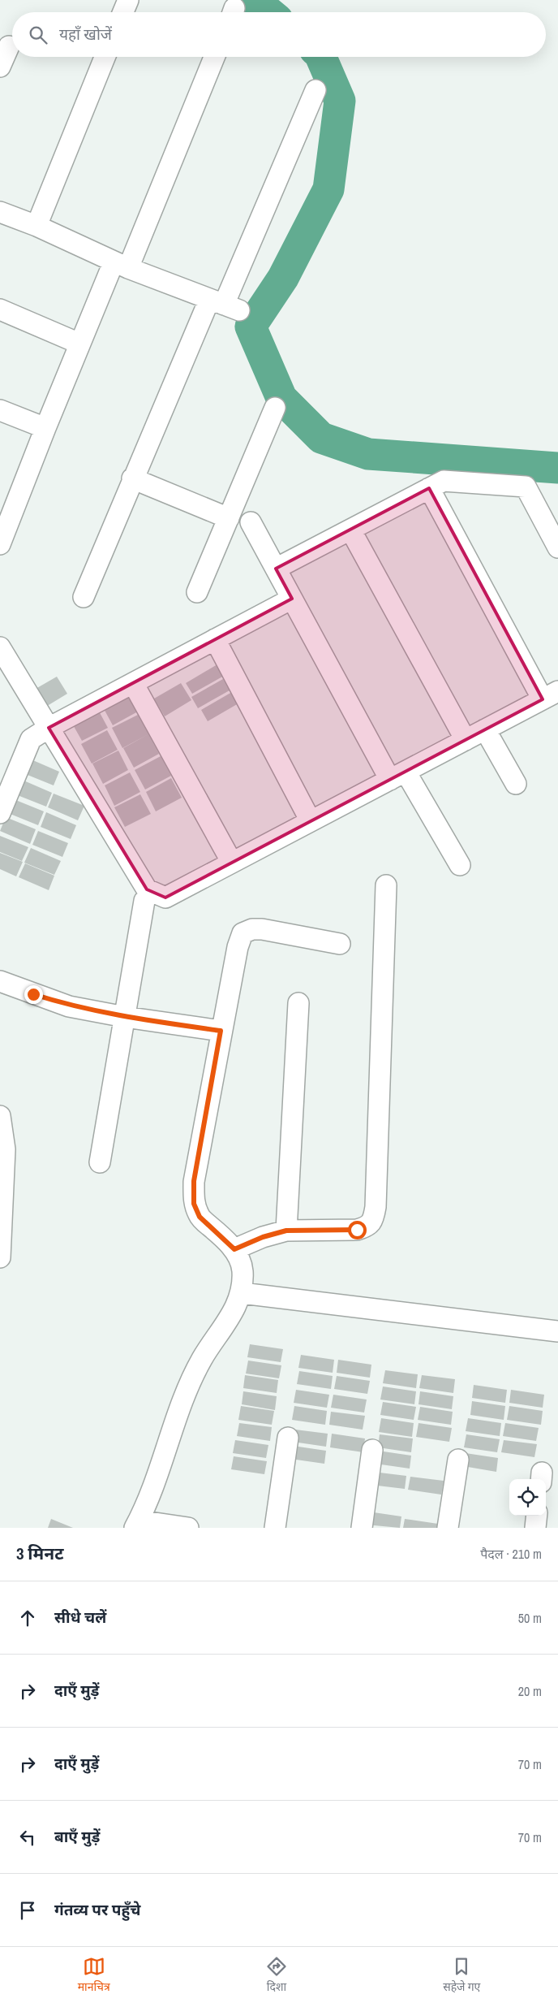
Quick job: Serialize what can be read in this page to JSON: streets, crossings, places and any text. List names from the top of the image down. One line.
{"page":{"search":"यहाँ खोजें","heading":["3 मिनट","पैदल · 210 m"],"list":[["सीधे चलें","50 m"],["दाएँ मुड़ें","20 m"],["दाएँ मुड़ें","70 m"],["बाएँ मुड़ें","70 m"],"गंतव्य पर पहुँचे"],"nav":["मानचित्र","दिशा","सहेजे गए"]}}
